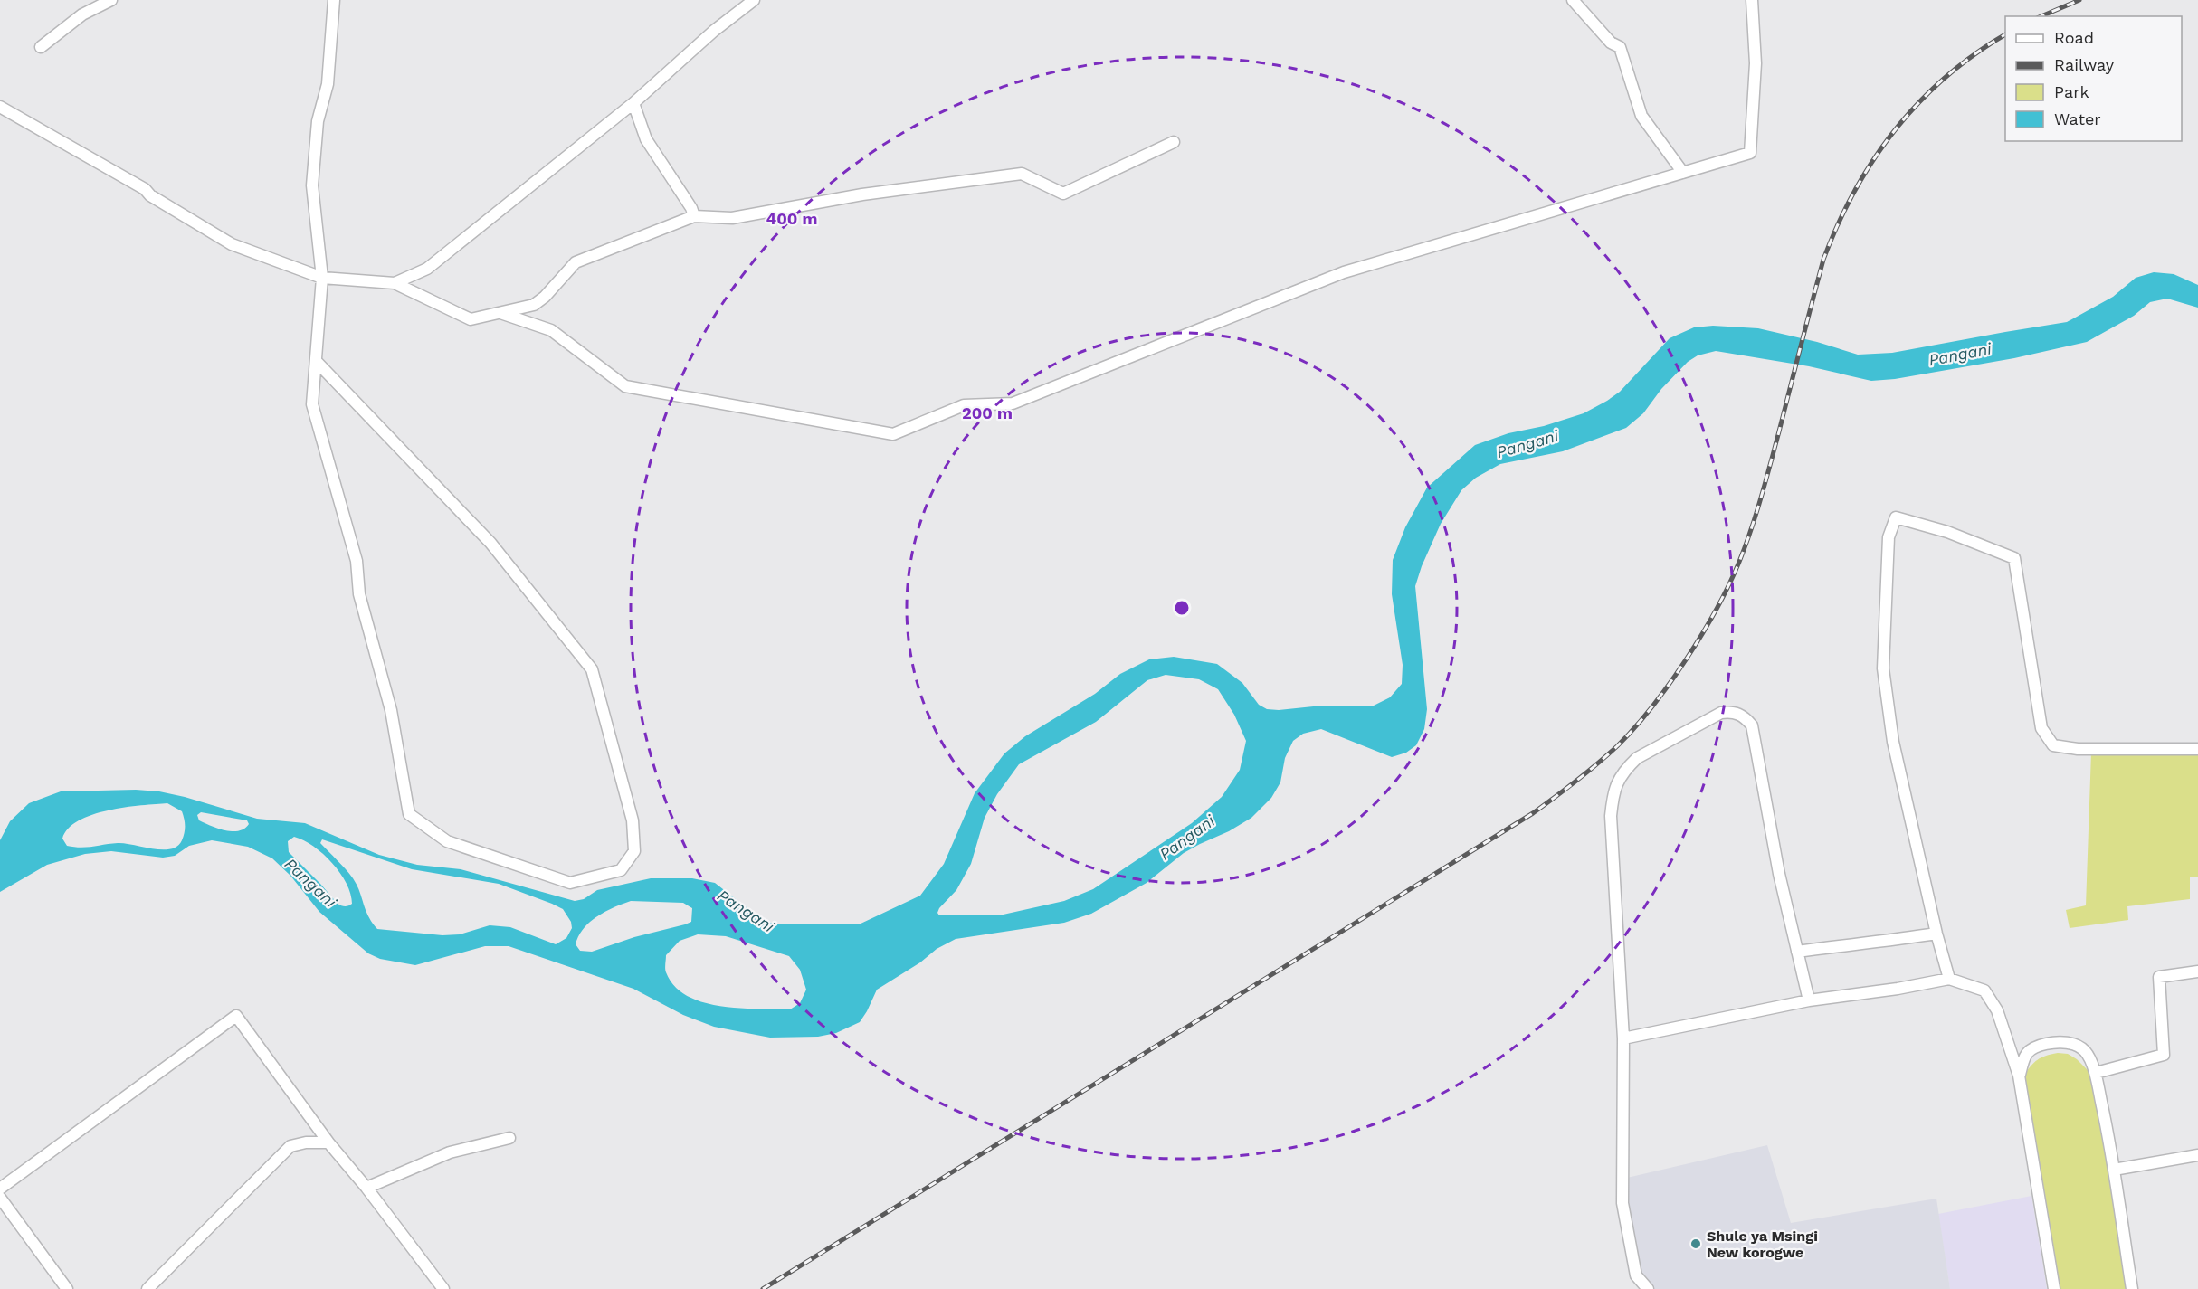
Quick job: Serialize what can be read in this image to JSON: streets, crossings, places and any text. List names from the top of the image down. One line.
{"water":["Pangani"],"places":["Shule ya Msingi New korogwe"],"legend":["Road","Railway","Park","Water"],"rings":["400 m","200 m"]}
